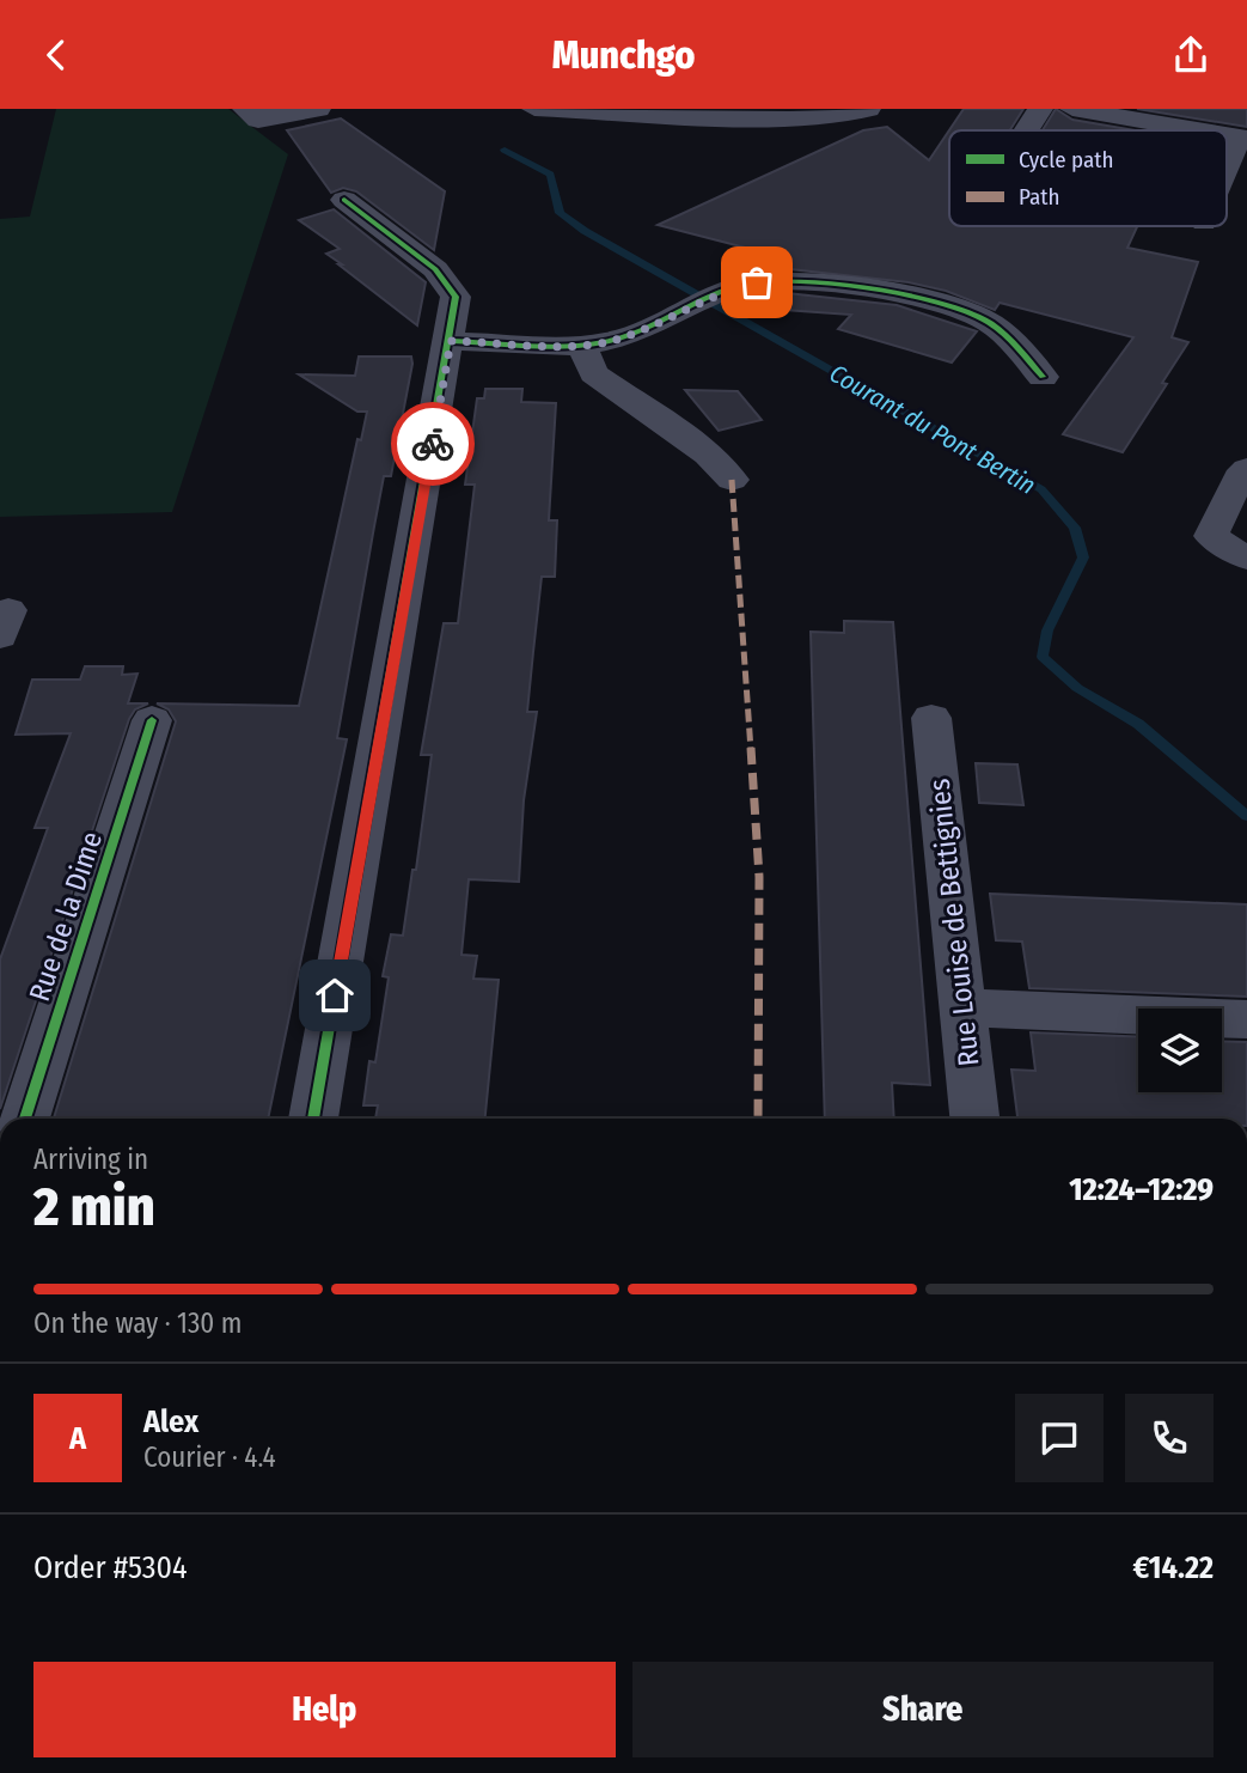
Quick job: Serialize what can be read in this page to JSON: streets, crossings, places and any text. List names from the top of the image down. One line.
{"streets":{"street":["Rue de la Dime","Rue Louise de Bettignies"]},"water":["Courant du Pont Bertin"],"legend":["Cycle path","Path"],"page":{"header":"Munchgo","heading":["2 min","Arriving in","12:24–12:29"],"panel":["Alex","Courier · 4.4","Order #5304","€14.22"],"bar":"On the way · 130 m","round":"A","buttons":["Help","Share"]}}
